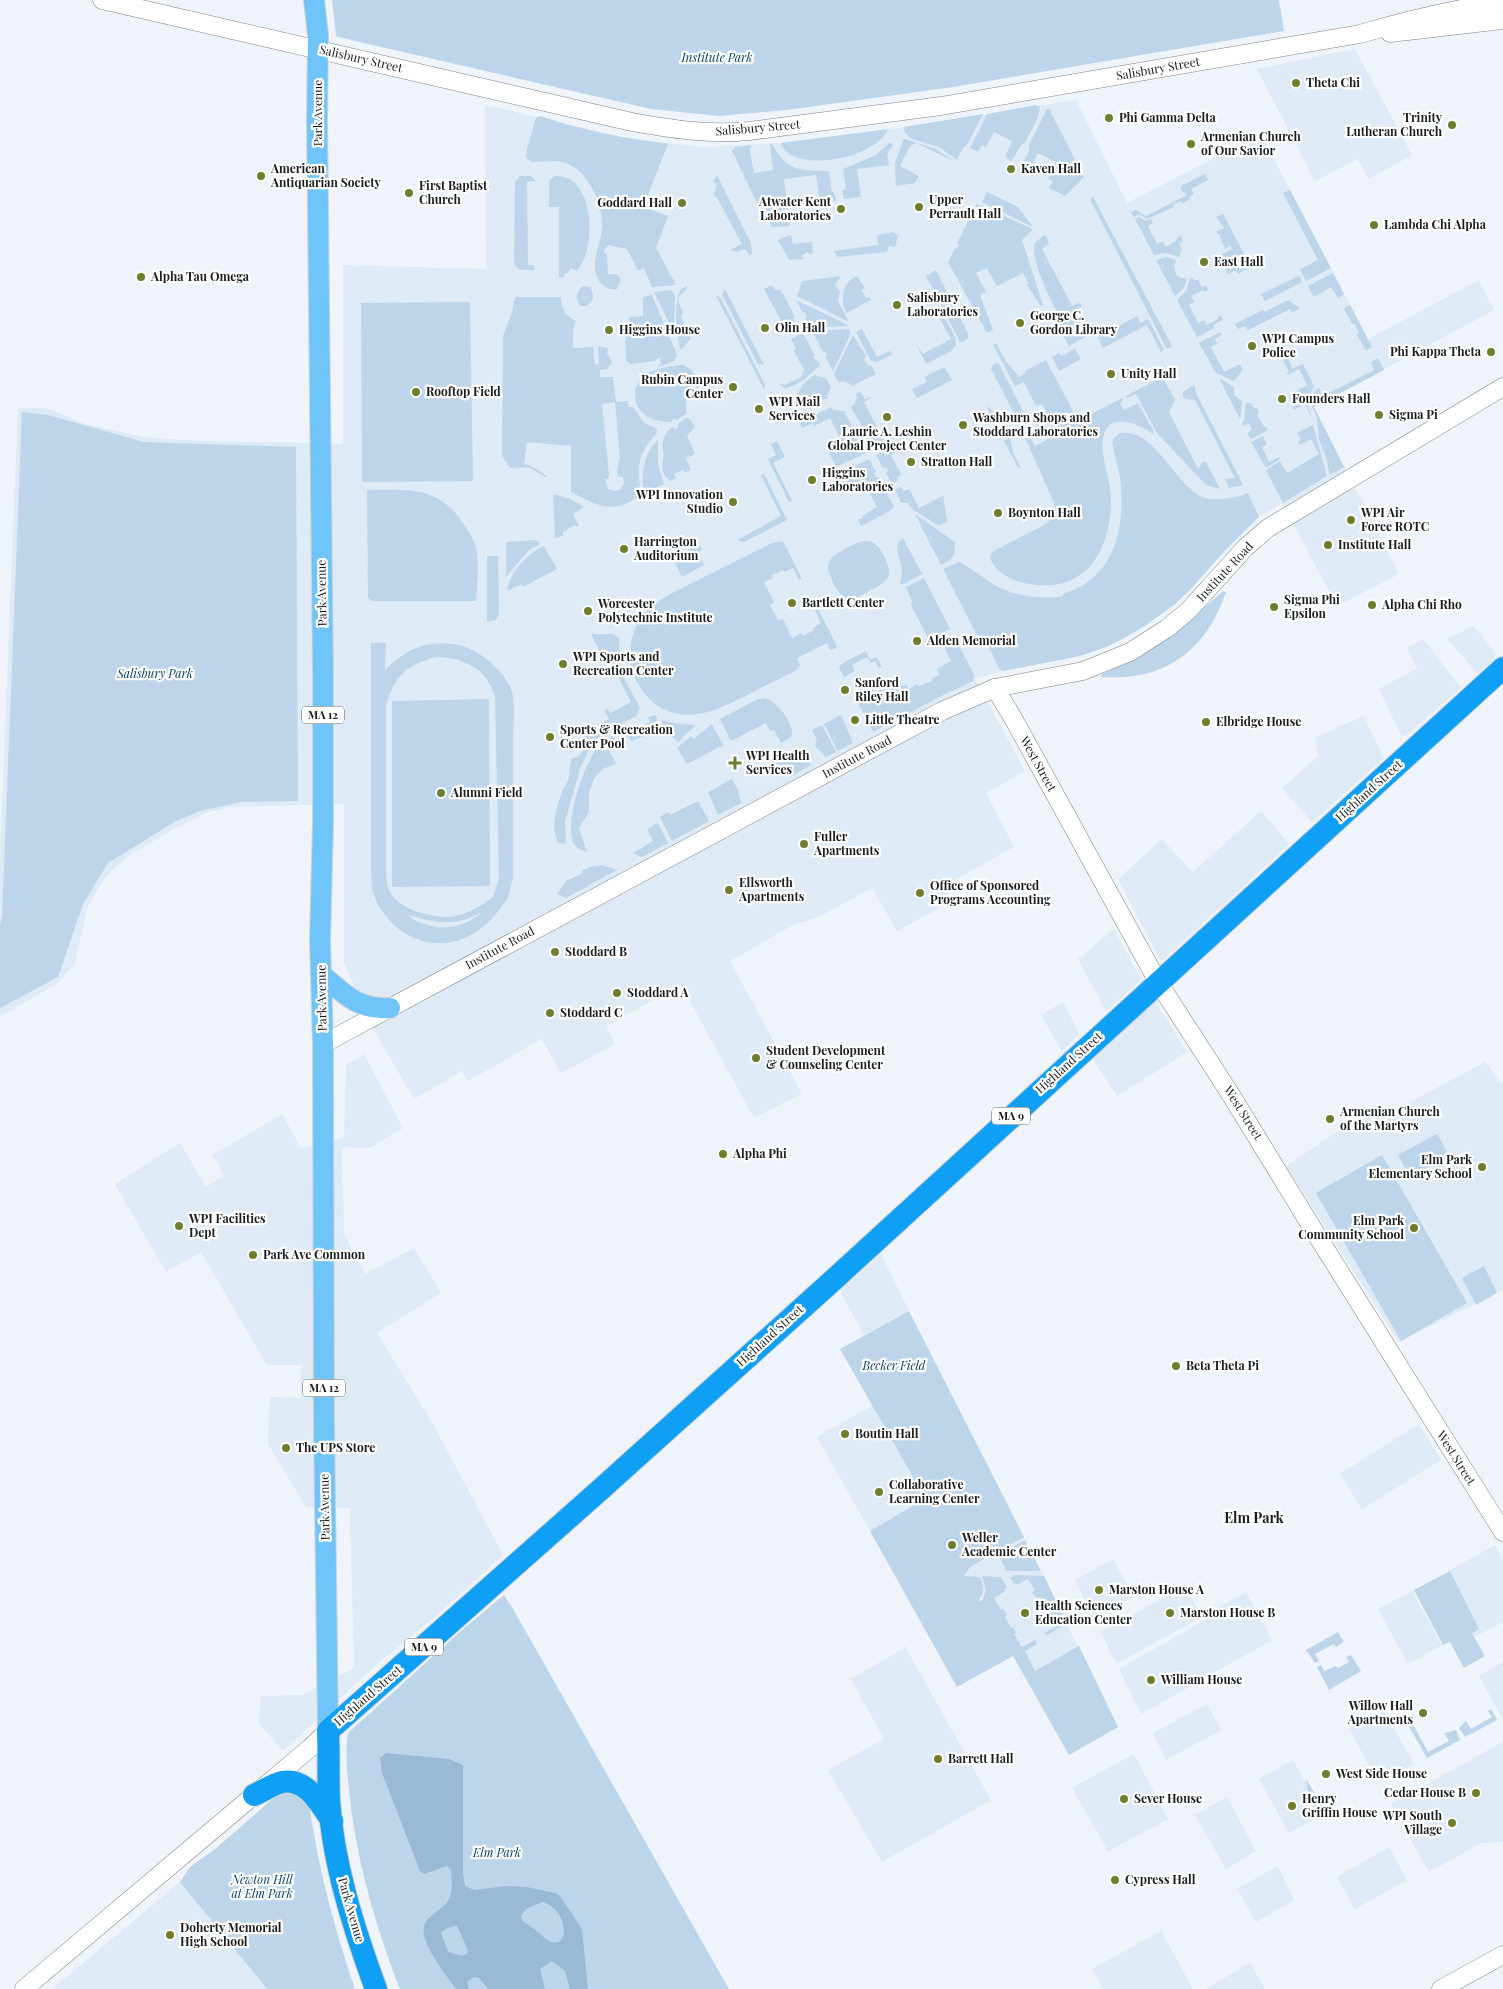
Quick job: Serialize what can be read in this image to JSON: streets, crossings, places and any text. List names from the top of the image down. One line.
{"streets":{"highway":["Park Avenue","Highland Street","MA 9"],"main road":["MA 12"],"street":["Salisbury Street","Institute Road","West Street"]},"crossings":[["Salisbury Street","Park Avenue"],["Park Avenue","Institute Road"],["Park Avenue","Highland Street"],["Institute Road","West Street"],["West Street","Highland Street"]],"districts":["Elm Park"],"parks":["Institute Park","Salisbury Park","Becker Field","Elm Park","Newton Hill at Elm Park"],"places":{"other":["Theta Chi","Phi Gamma Delta","Trinity Lutheran Church","Armenian Church of Our Savior","Kaven Hall","American Antiquarian Society","First Baptist Church","Goddard Hall","Upper Perrault Hall","Atwater Kent Laboratories","Lambda Chi Alpha","East Hall","Alpha Tau Omega","Salisbury Laboratories","George C. Gordon Library","Olin Hall","Higgins House","WPI Campus Police","Phi Kappa Theta","Unity Hall","Rubin Campus Center","Rooftop Field","Founders Hall","WPI Mail Services","Sigma Pi","Laurie A. Leshin Global Project Center","Washburn Shops and Stoddard Laboratories","Stratton Hall","Higgins Laboratories","WPI Innovation Studio","Boynton Hall","WPI Air Force ROTC","Institute Hall","Harrington Auditorium","Bartlett Center","Alpha Chi Rho","Sigma Phi Epsilon","Worcester Polytechnic Institute","Alden Memorial","WPI Sports and Recreation Center","Sanford Riley Hall","Little Theatre","Elbridge House","Sports & Recreation Center Pool","Alumni Field","Fuller Apartments","Ellsworth Apartments","Office of Sponsored Programs Accounting","Stoddard B","Stoddard A","Stoddard C","Student Development & Counseling Center","Armenian Church of the Martyrs","Alpha Phi","Elm Park Elementary School","WPI Facilities Dept","Elm Park Community School","Park Ave Common","Beta Theta Pi","Boutin Hall","The UPS Store","Collaborative Learning Center","Weller Academic Center","Marston House A","Health Sciences Education Center","Marston House B","William House","Willow Hall Apartments","Barrett Hall","West Side House","Cedar House B","Sever House","Henry Griffin House","WPI South Village","Cypress Hall","Doherty Memorial High School"],"health":["WPI Health Services"]}}
